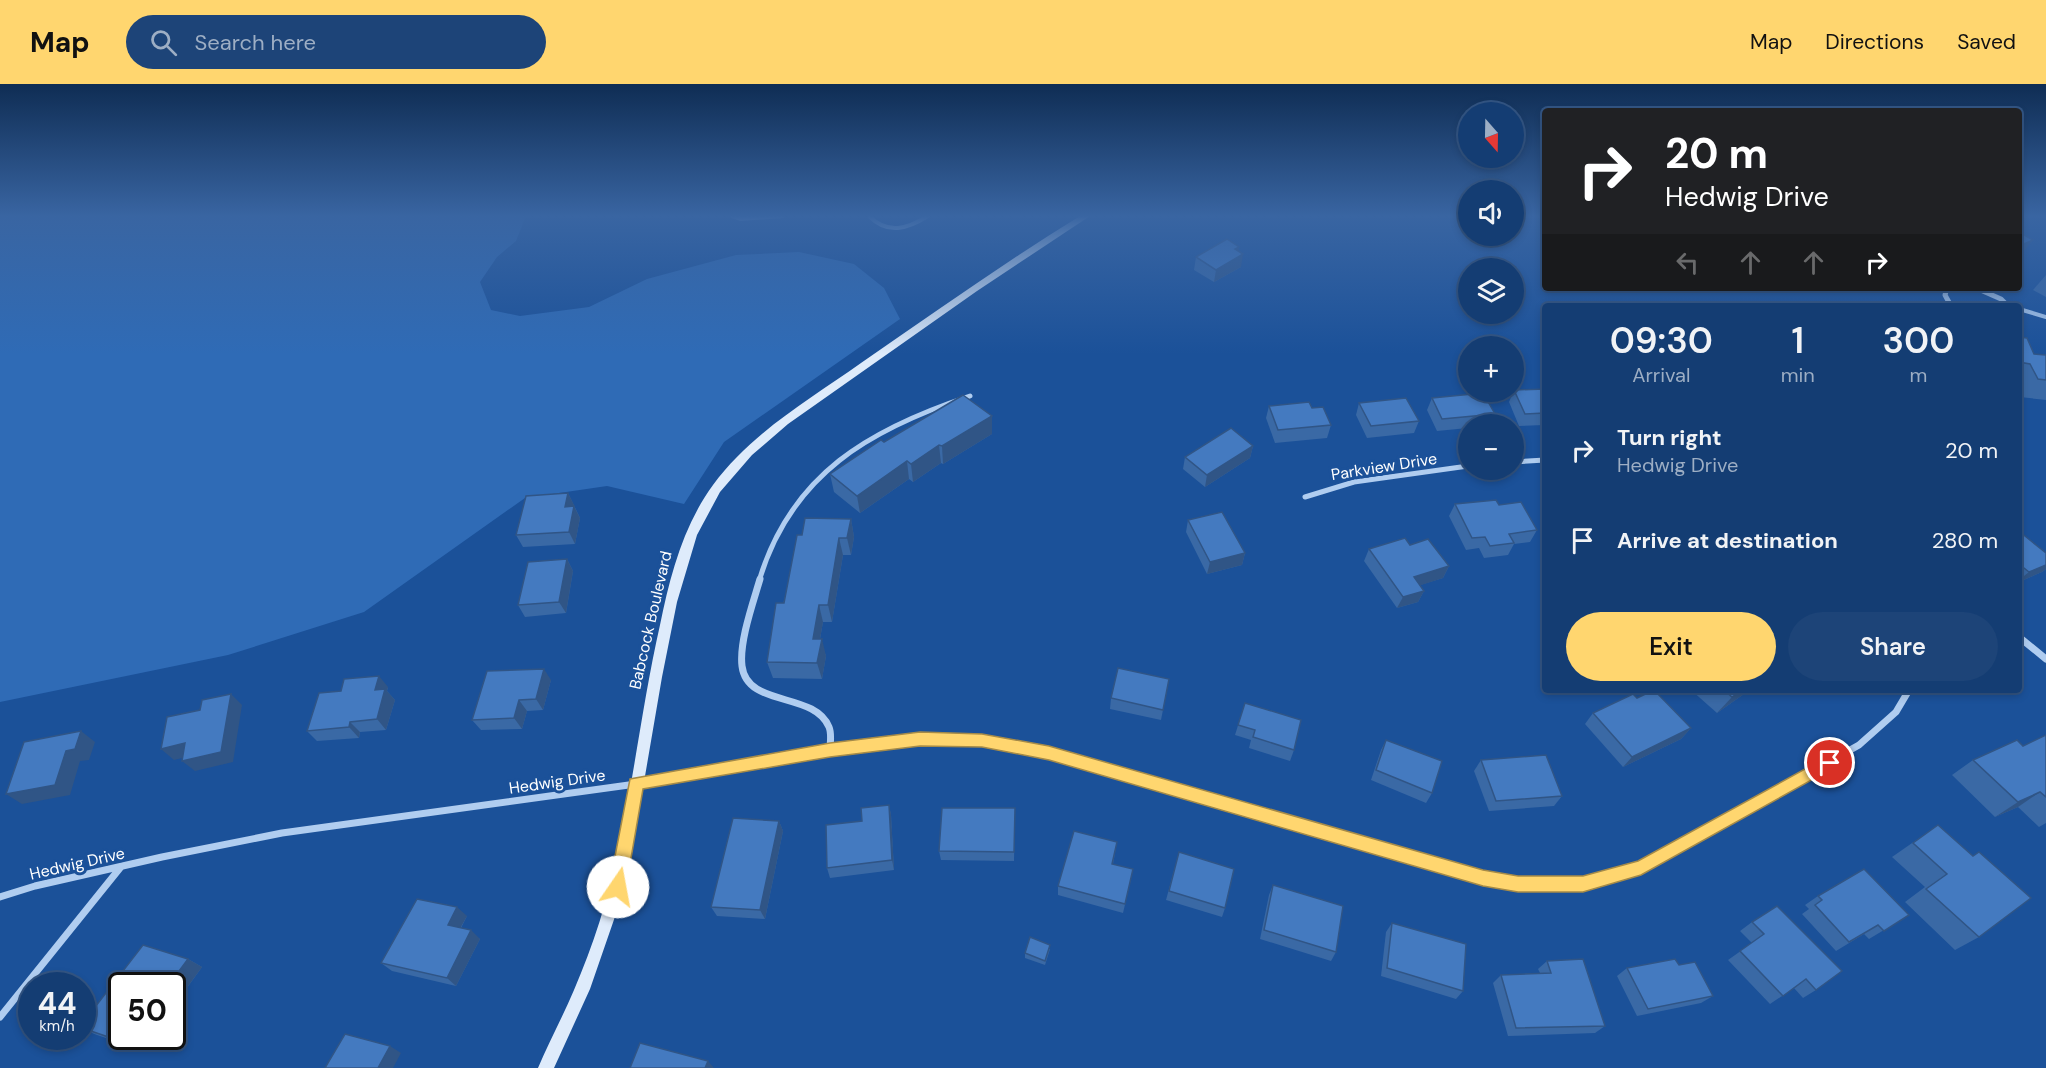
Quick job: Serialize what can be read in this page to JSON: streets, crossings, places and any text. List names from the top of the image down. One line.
{"streets":{"main road":["Babcock Boulevard"],"street":["Parkview Drive","Hedwig Drive"]},"crossings":[["Babcock Boulevard","Hedwig Drive"]],"north":"bottom","page":{"header":"Map","search":"Search here","nav":["Map","Directions","Saved"],"map_buttons":["+","−"],"turn":["20 m","Hedwig Drive"],"eta":["09:30","Arrival","1","min","300","m"],"list":[{"name":"Turn right","note":"Hedwig Drive","value":"20 m"},{"name":"Arrive at destination","value":"280 m"}],"buttons":["Exit","Share"],"speed":"44 km/h","limit":"50"}}
